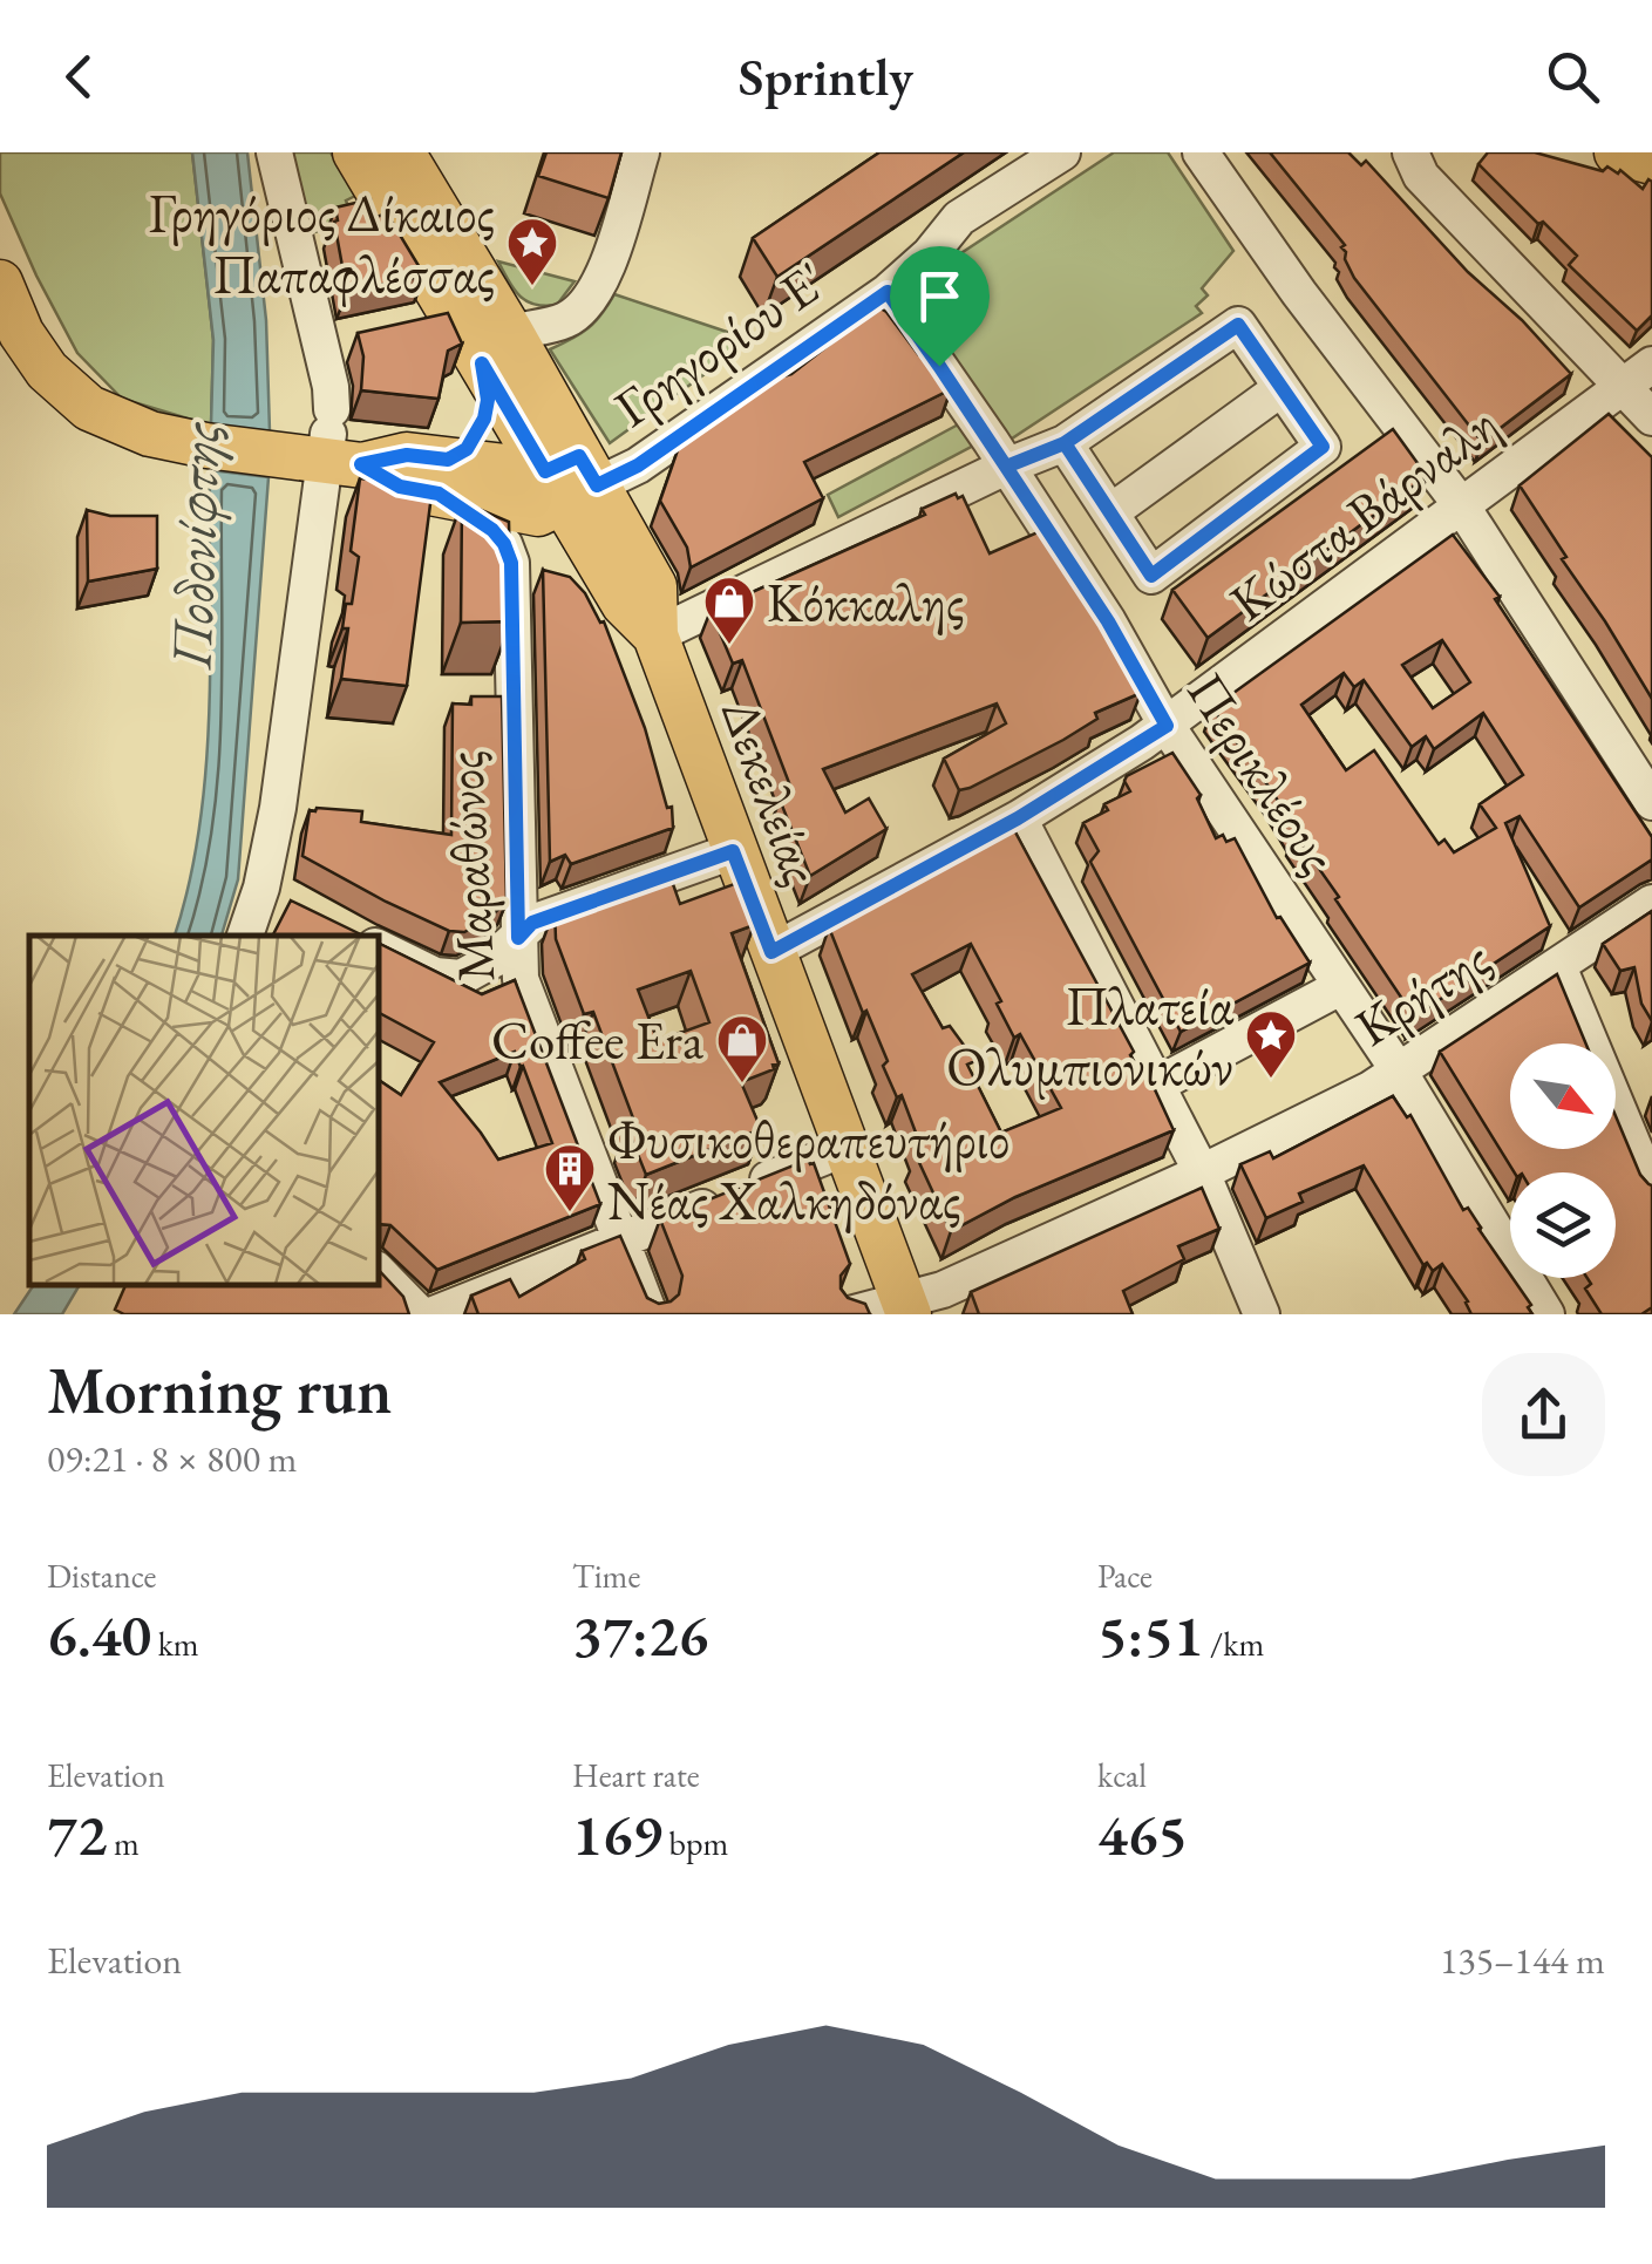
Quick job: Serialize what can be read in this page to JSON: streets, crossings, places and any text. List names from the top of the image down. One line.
{"streets":{"main road":["Δεκελείας"],"street":["Γρηγορίου Ε'","Κώστα Βάρναλη","Περικλέους","Μαραθώνος","Κρήτης"]},"crossings":[["Γρηγορίου Ε'","Περικλέους"],["Γρηγορίου Ε'","Δεκελείας"],["Κώστα Βάρναλη","Περικλέους"],["Κώστα Βάρναλη","Δεκελείας"],["Περικλέους","Κρήτης"],["Δεκελείας","Κρήτης"]],"water":["Ποδονίφτης"],"places":{"place":["Γρηγόριος Δίκαιος Παπαφλέσσας","Πλατεία Ολυμπιονικών"],"shop":["Κόκκαλης","Coffee Era"],"building":["Φυσικοθεραπευτήριο Νέας Χαλκηδόνας"]},"north":"bottom right","page":{"header":"Sprintly","heading":["Morning run","09:21 · 8 × 800 m"],"stats":[["Distance","6.40 km"],["Time","37:26"],["Pace","5:51 /km"],["Elevation","72 m"],["Heart rate","169 bpm"],["kcal","465"]],"chart":["Elevation","135–144 m"]}}
